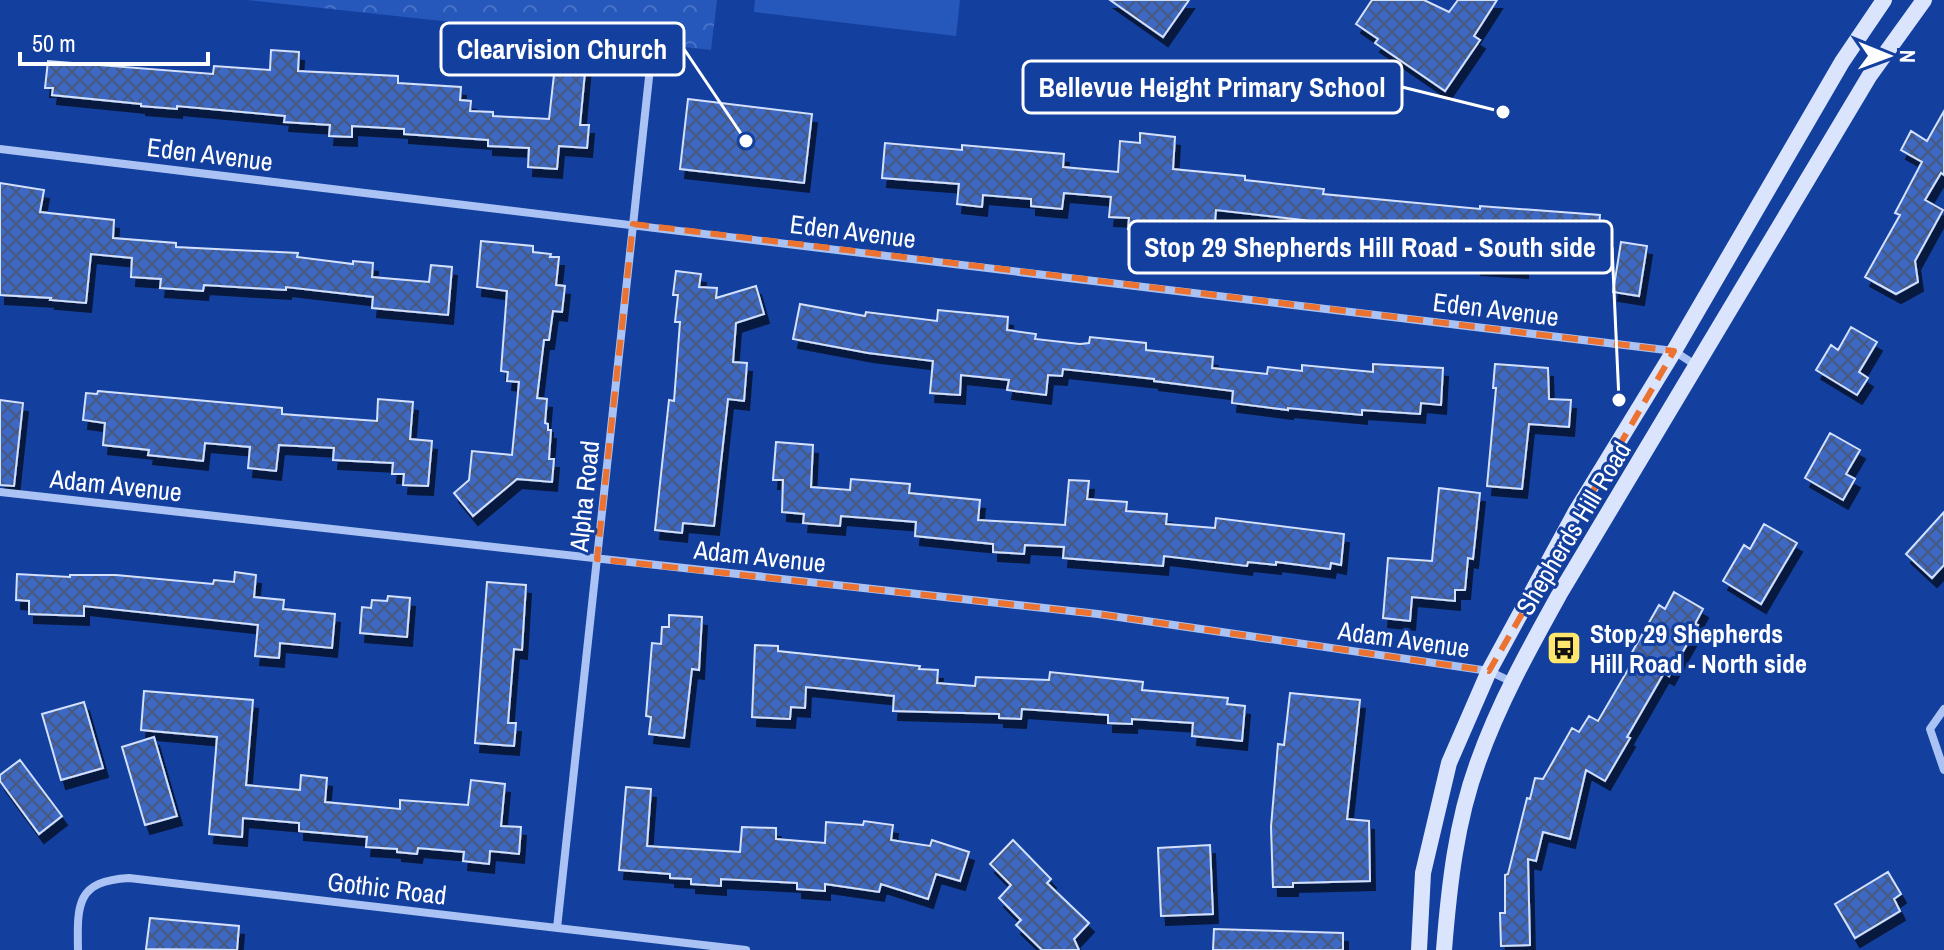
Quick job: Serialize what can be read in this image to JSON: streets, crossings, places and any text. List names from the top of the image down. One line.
{"streets":{"main road":["Shepherds Hill Road"],"street":["Eden Avenue","Adam Avenue","Alpha Road","Gothic Road"]},"crossings":[["Eden Avenue","Alpha Road"],["Eden Avenue","Shepherds Hill Road"],["Adam Avenue","Alpha Road"],["Adam Avenue","Shepherds Hill Road"],["Alpha Road","Gothic Road"]],"places":{"other":["Bellevue Height Primary School","Clearvision Church","Stop 29 Shepherds Hill Road - South side"],"bus stop":["Stop 29 Shepherds Hill Road - North side"]},"scale_bar":"50 m","north":"right"}
